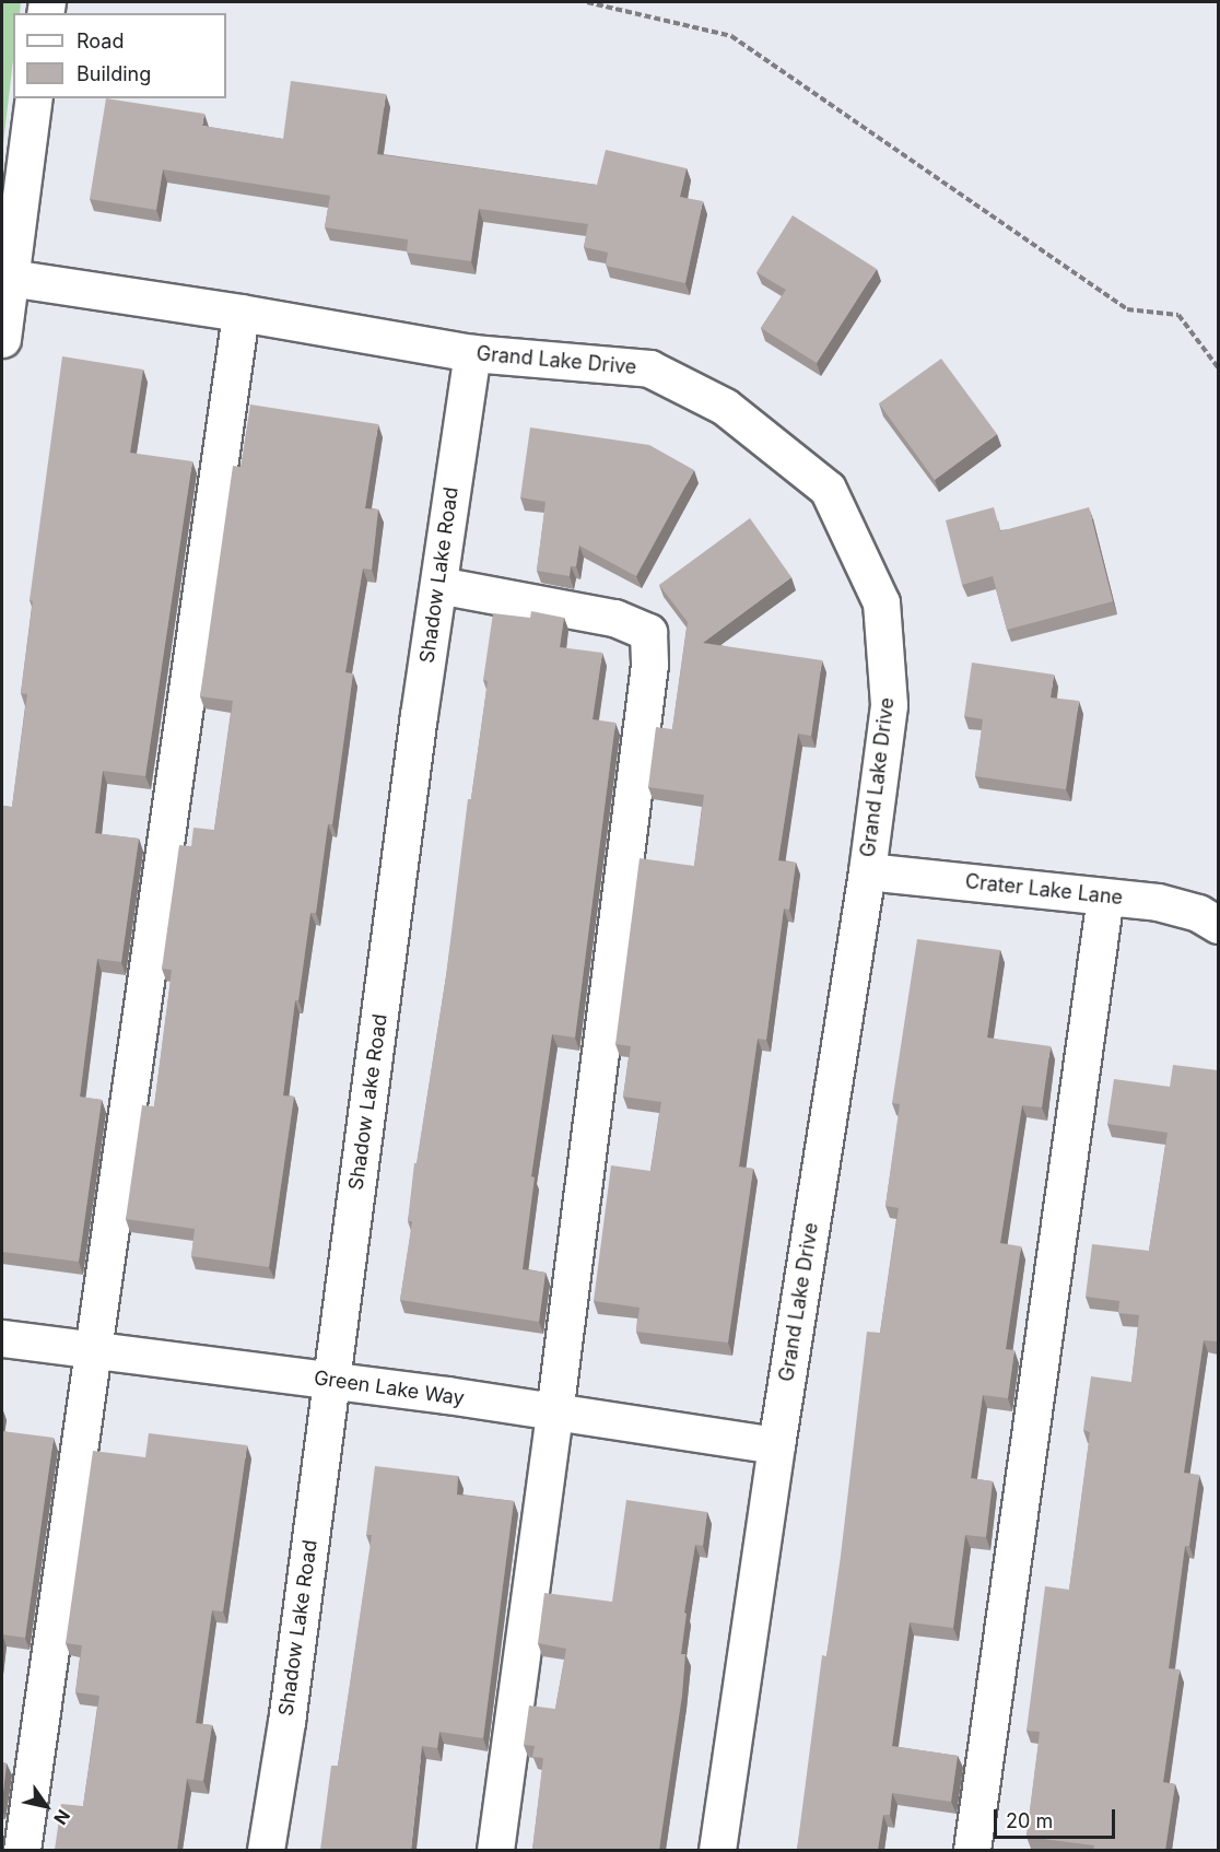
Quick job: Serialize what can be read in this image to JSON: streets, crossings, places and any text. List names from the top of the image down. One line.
{"streets":{"street":["Grand Lake Drive","Shadow Lake Road","Crater Lake Lane","Green Lake Way"]},"crossings":[["Grand Lake Drive","Shadow Lake Road"],["Grand Lake Drive","Crater Lake Lane"],["Grand Lake Drive","Green Lake Way"],["Shadow Lake Road","Green Lake Way"]],"legend":["Road","Building"],"scale_bar":"20 m","north":"bottom right"}
